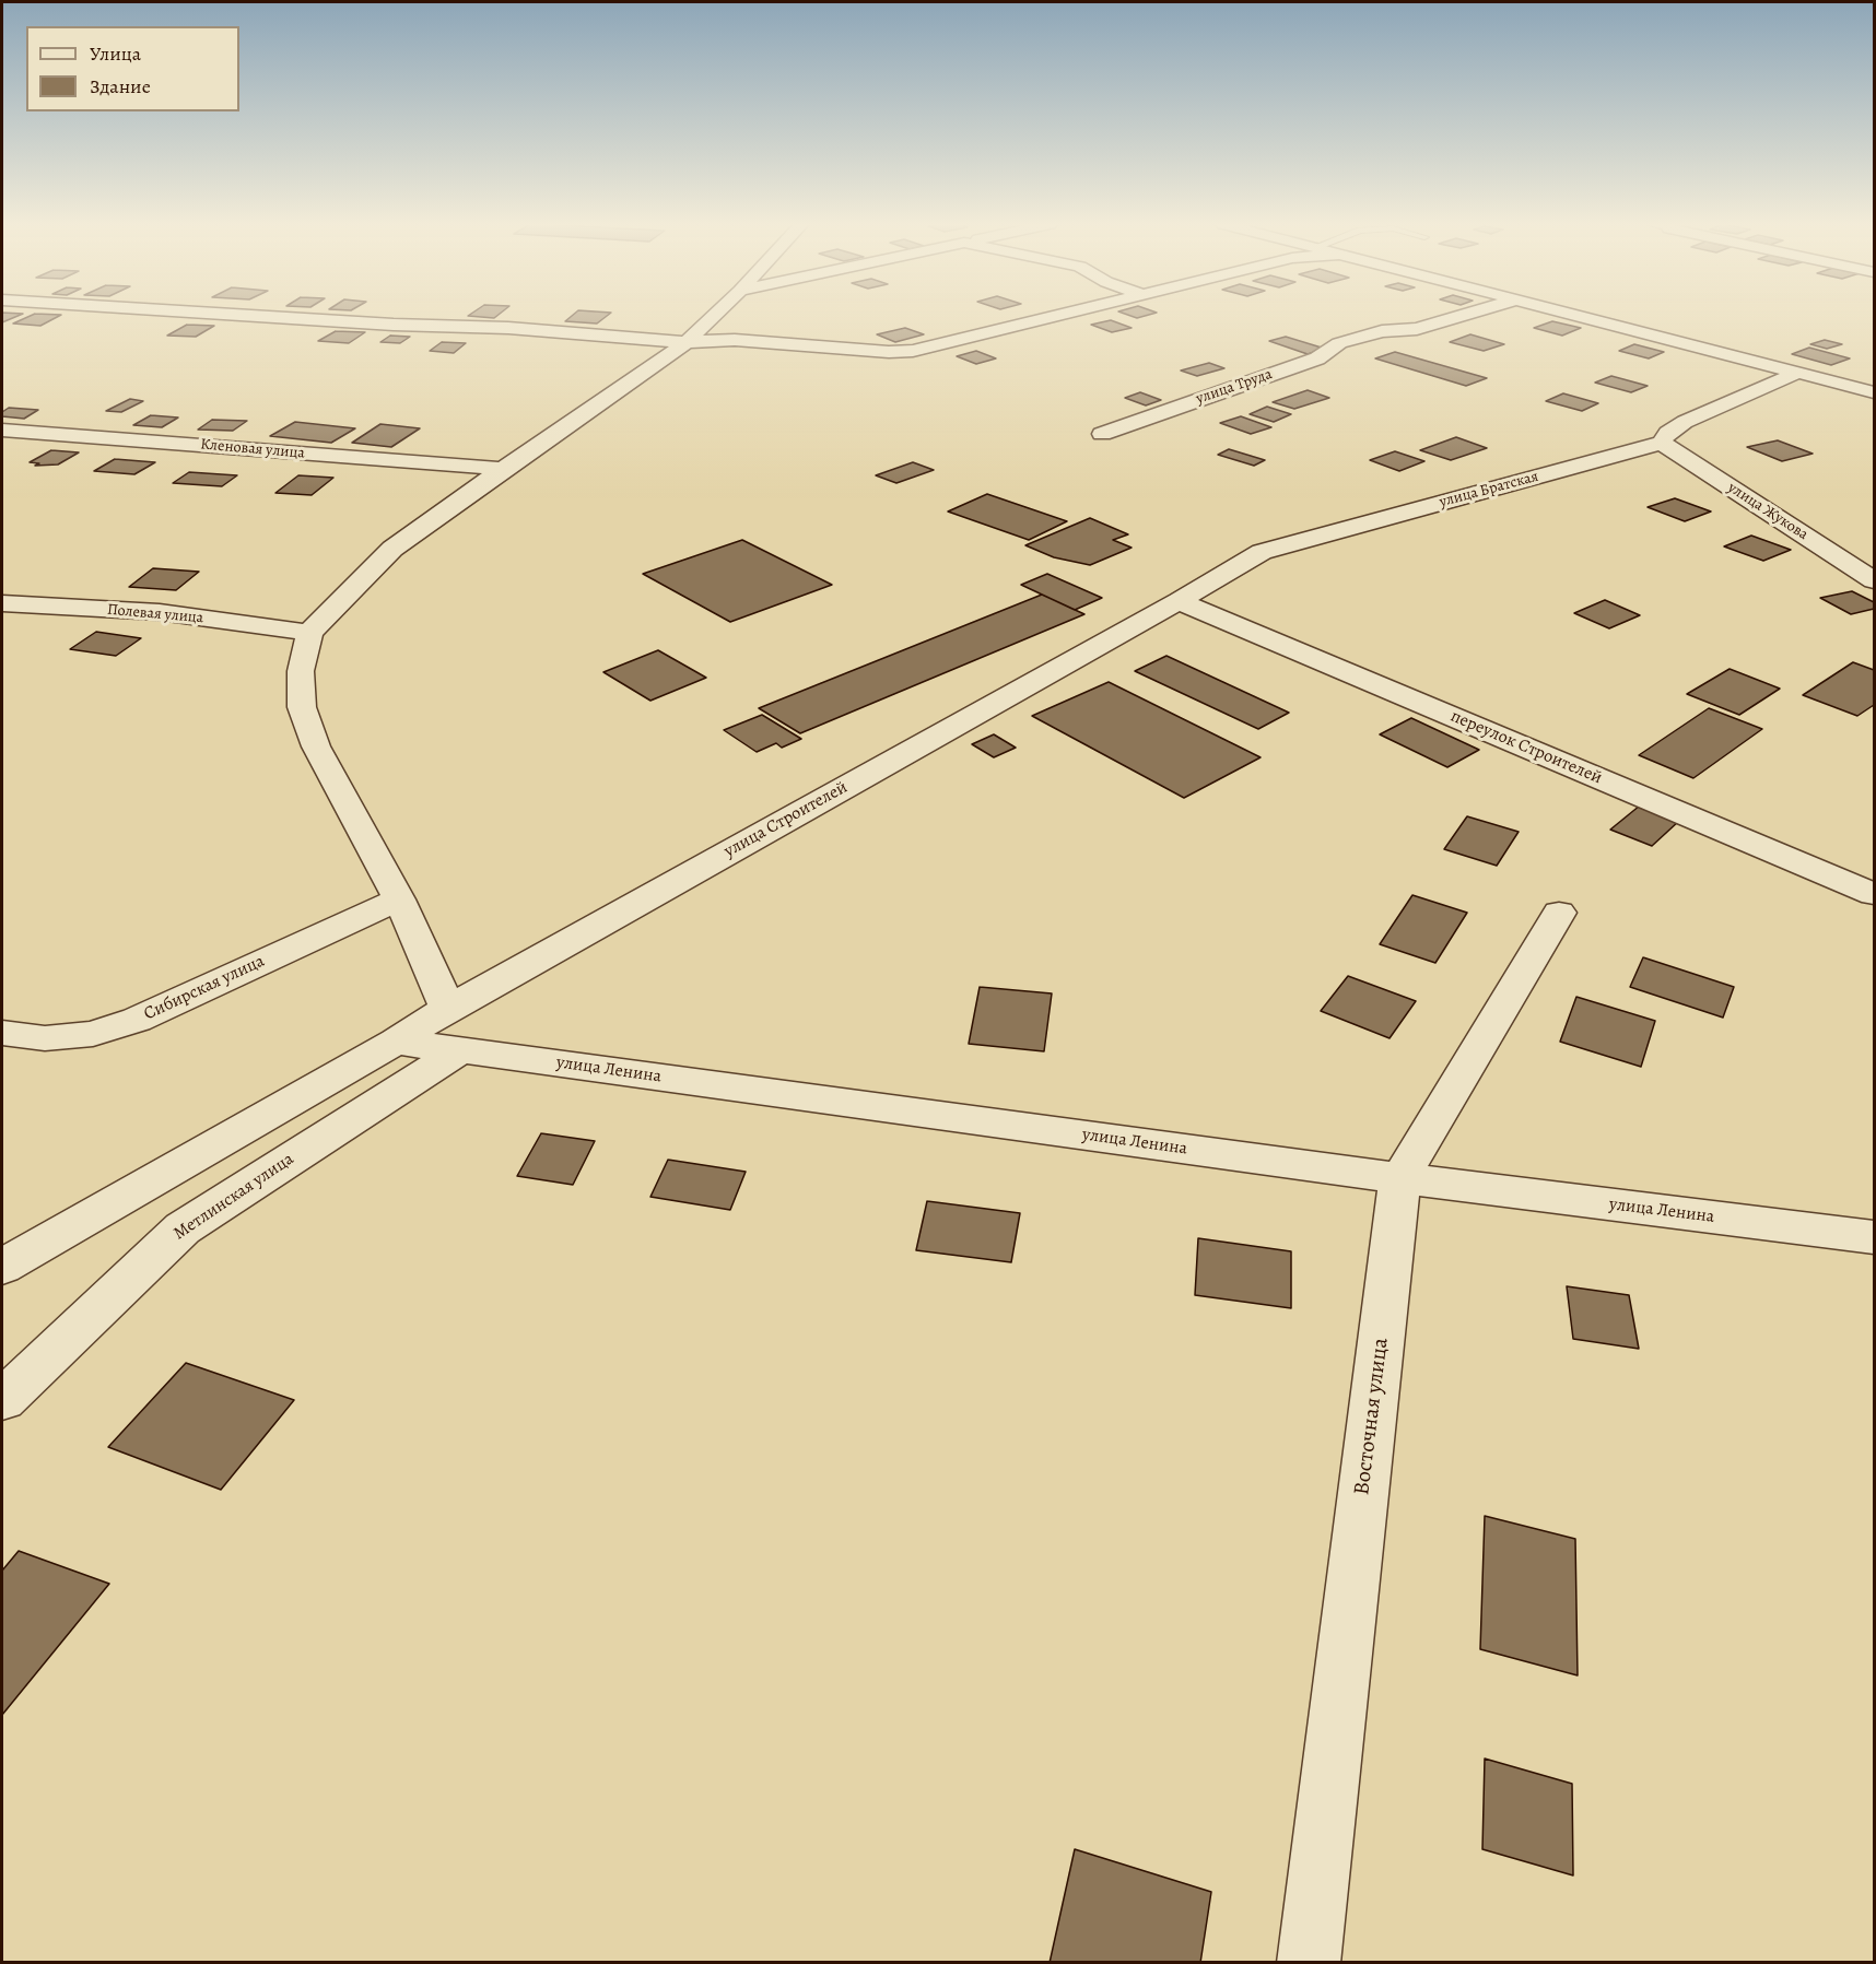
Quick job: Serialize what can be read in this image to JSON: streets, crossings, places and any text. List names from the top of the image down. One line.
{"streets":{"street":["улица Труда","Кленовая улица","улица Братская","улица Жукова","Полевая улица","переулок Строителей","улица Строителей","Сибирская улица","улица Ленина","Метлинская улица","Восточная улица"]},"crossings":[["улица Братская","улица Жукова"],["улица Братская","переулок Строителей"],["улица Братская","улица Строителей"],["переулок Строителей","улица Строителей"],["улица Строителей","улица Ленина"],["улица Ленина","Метлинская улица"],["улица Ленина","Восточная улица"]],"legend":["Улица","Здание"]}
